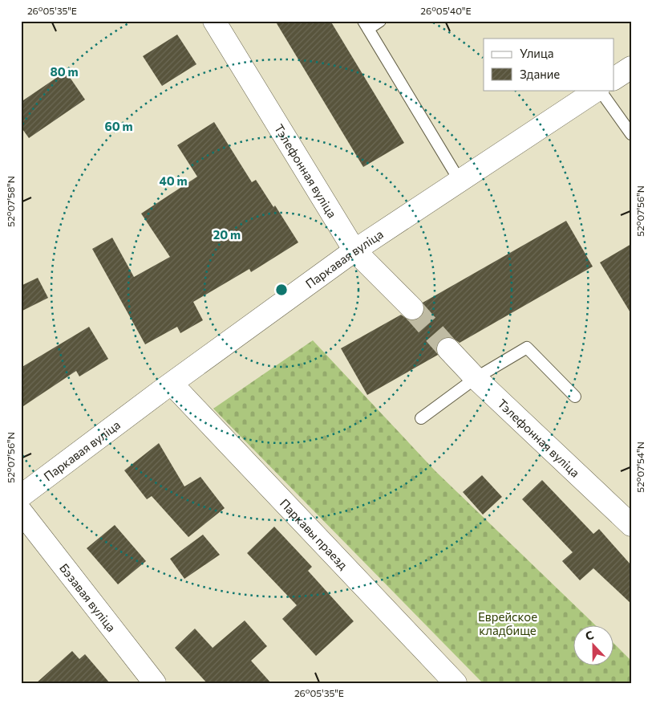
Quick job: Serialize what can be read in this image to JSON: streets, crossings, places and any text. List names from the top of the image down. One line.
{"streets":{"street":["Тэлефонная вуліца","Паркавая вуліца","Паркавы праезд","Бэзавая вуліца"]},"crossings":[["Тэлефонная вуліца","Паркавая вуліца"],["Паркавая вуліца","Паркавы праезд"]],"parks":["Еврейское кладбище"],"legend":["Улица","Здание"],"north":"top","coordinates":["26°05'35\"E","26°05'40\"E","52°07'58\"N","52°07'56\"N","52°07'54\"N"],"rings":["80 m","60 m","40 m","20 m"]}
